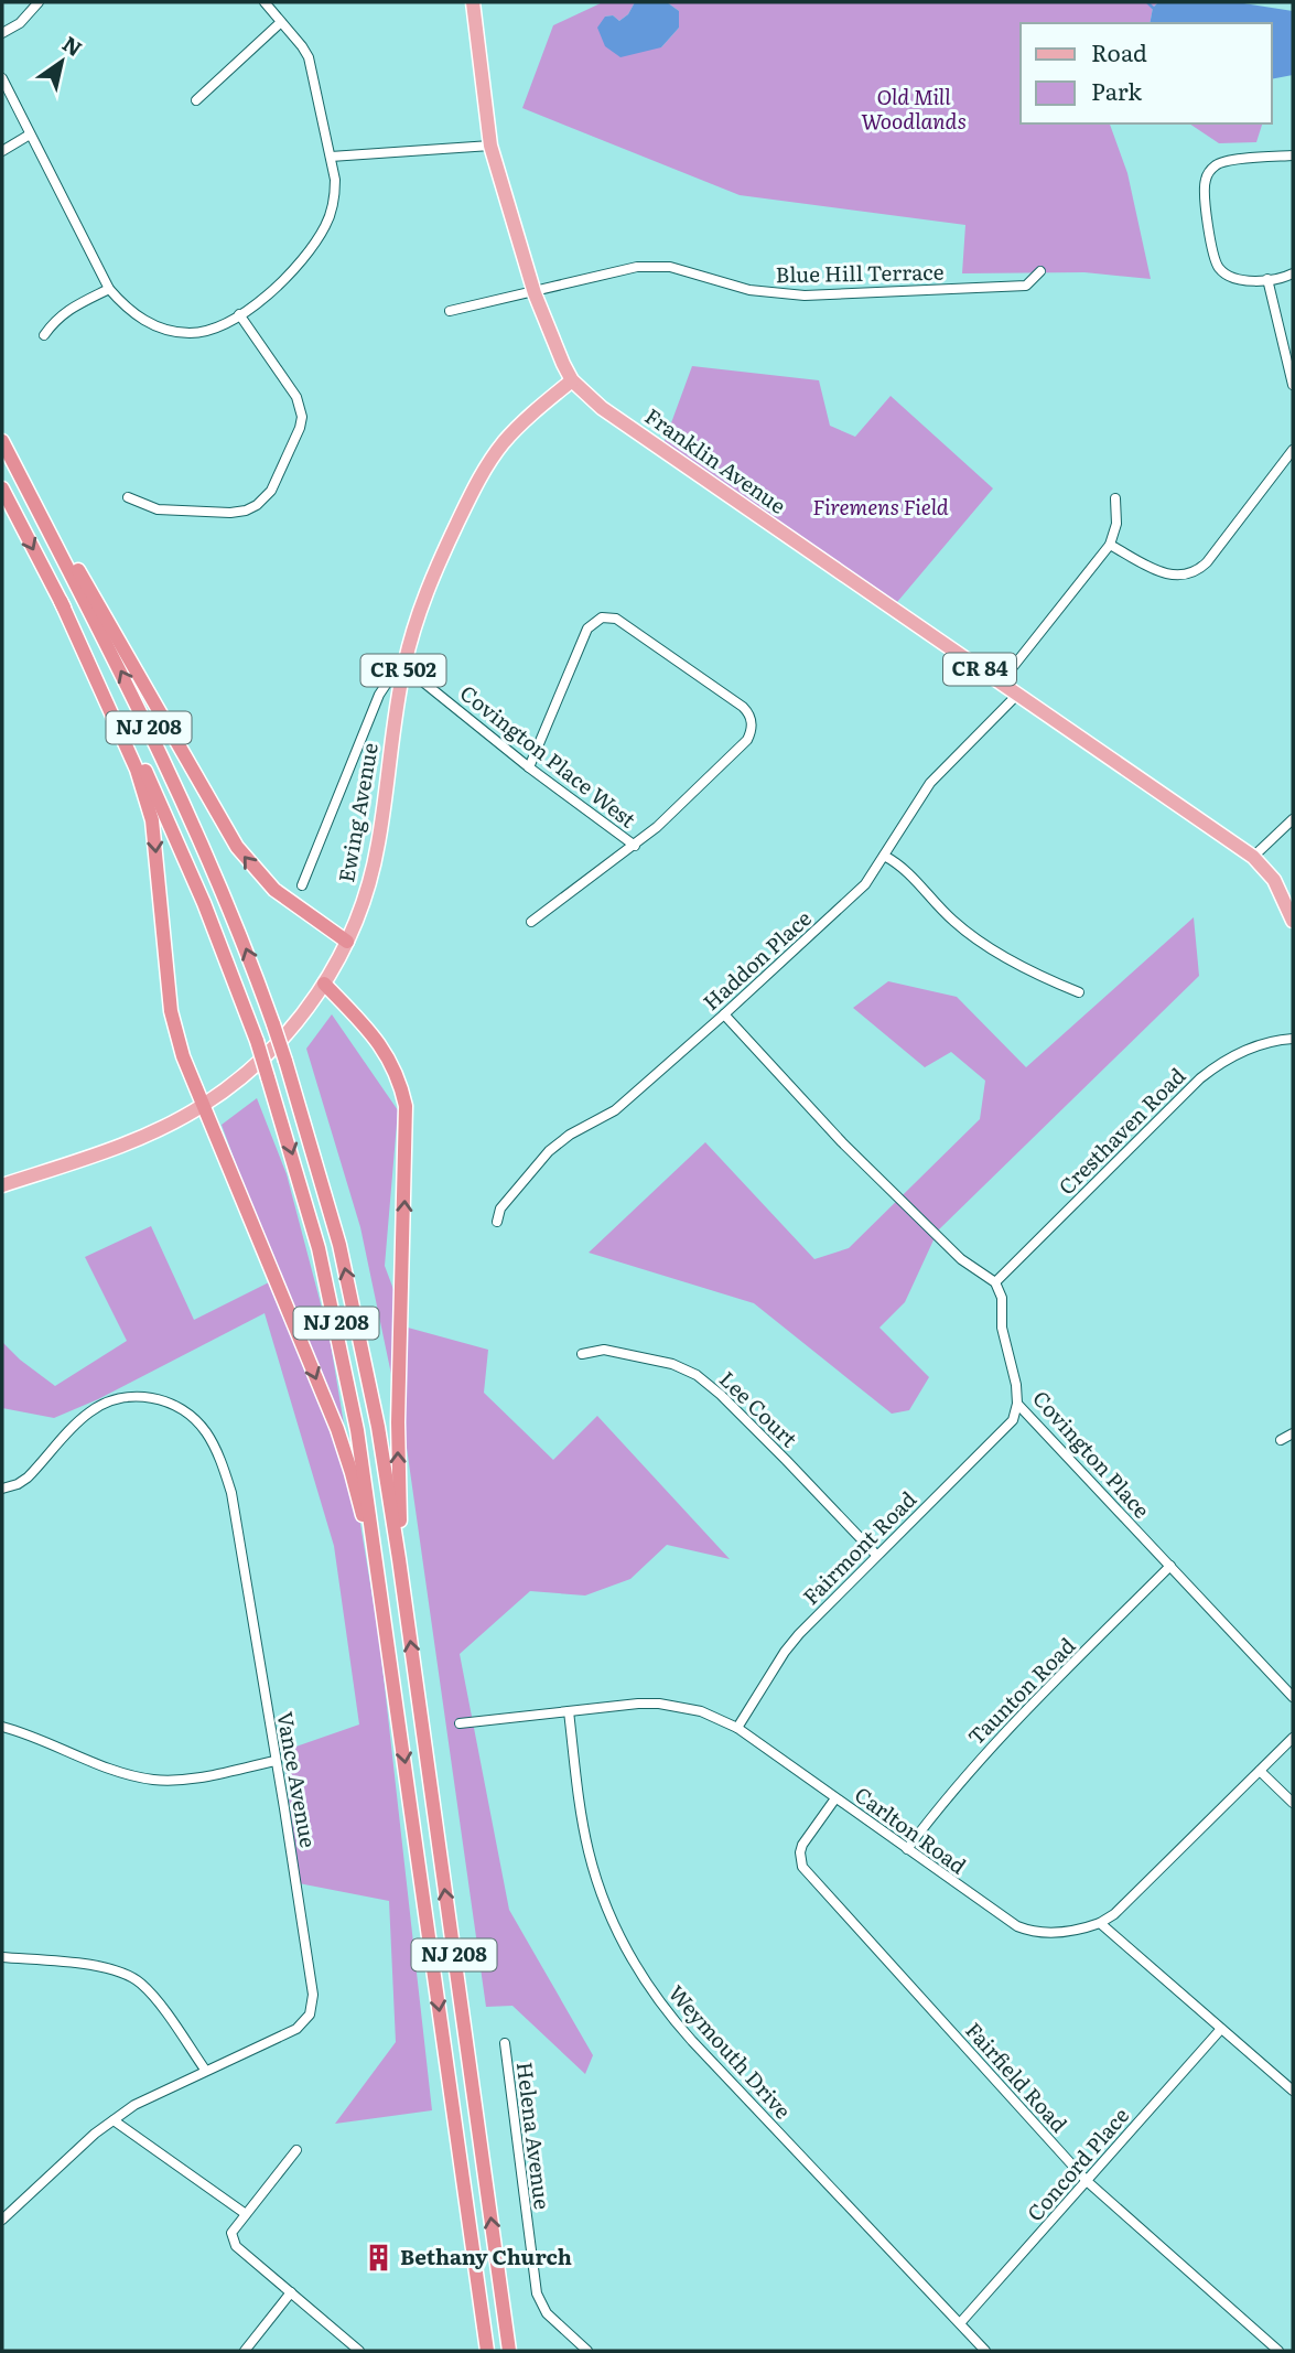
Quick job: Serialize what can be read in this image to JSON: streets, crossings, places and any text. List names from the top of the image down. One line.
{"streets":{"highway":["NJ 208"],"main road":["Franklin Avenue","CR 84","CR 502","Ewing Avenue"],"street":["Blue Hill Terrace","Covington Place West","Haddon Place","Cresthaven Road","Lee Court","Covington Place","Fairmont Road","Taunton Road","Vance Avenue","Carlton Road","Weymouth Drive","Fairfield Road","Helena Avenue","Concord Place"]},"crossings":[["Blue Hill Terrace","Franklin Avenue"],["Franklin Avenue","Ewing Avenue"],["Franklin Avenue","Haddon Place"],["Covington Place West","Ewing Avenue"],["Cresthaven Road","Covington Place"],["Lee Court","Fairmont Road"],["Covington Place","Fairmont Road"],["Covington Place","Taunton Road"],["Fairmont Road","Carlton Road"],["Taunton Road","Carlton Road"],["Carlton Road","Weymouth Drive"],["Carlton Road","Fairfield Road"],["Weymouth Drive","Concord Place"],["Fairfield Road","Concord Place"]],"parks":["Old Mill Woodlands","Firemens Field"],"places":{"building":["Bethany Church"]},"legend":["Road","Park"],"north":"top right"}
